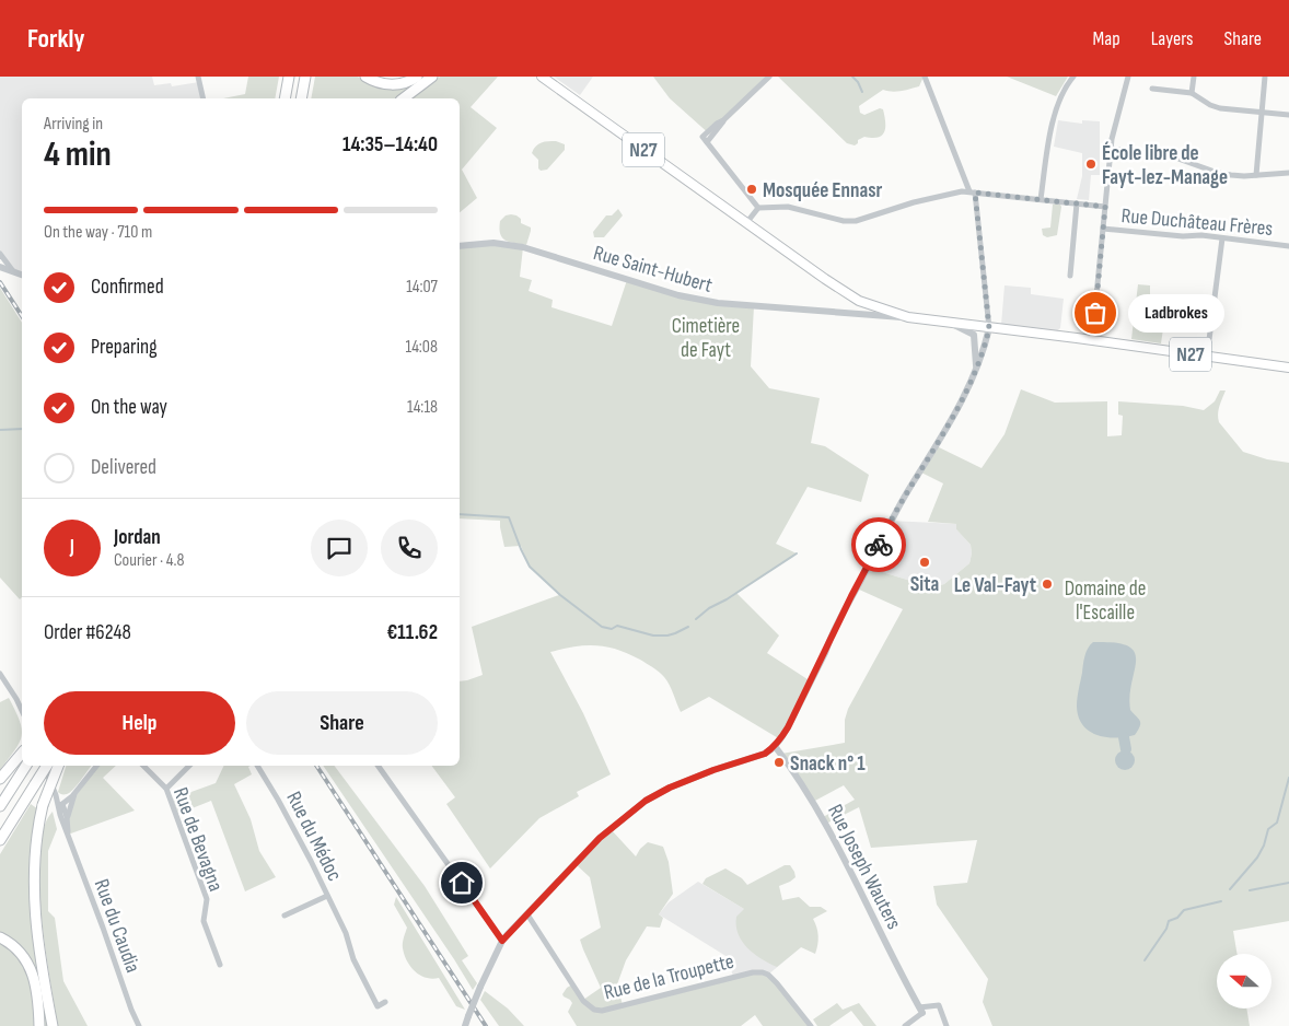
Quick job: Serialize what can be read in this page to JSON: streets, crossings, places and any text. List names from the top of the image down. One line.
{"streets":{"main road":["N27"],"street":["Rue Duchâteau Frères","Rue Saint-Hubert","Rue du Médoc","Rue de Bevagna","Rue Joseph Wauters","Rue du Caudia","Rue de la Troupette"]},"crossings":[["N27","Rue Saint-Hubert"]],"parks":["Cimetière de Fayt","Domaine de l'Escaille"],"places":["École libre de Fayt-lez-Manage","Mosquée Ennasr","Ladbrokes","Sita","Le Val-Fayt","Snack n° 1"],"north":"left","page":{"header":"Forkly","nav":["Map","Layers","Share"],"heading":["4 min","Arriving in","14:35–14:40"],"panel":["Jordan","Courier · 4.8","Order #6248","€11.62"],"bar":"On the way · 710 m","list":[["Confirmed","14:07"],["Preparing","14:08"],["On the way","14:18"],"Delivered"],"bubble":"Ladbrokes","round":"J","buttons":["Help","Share"]}}
